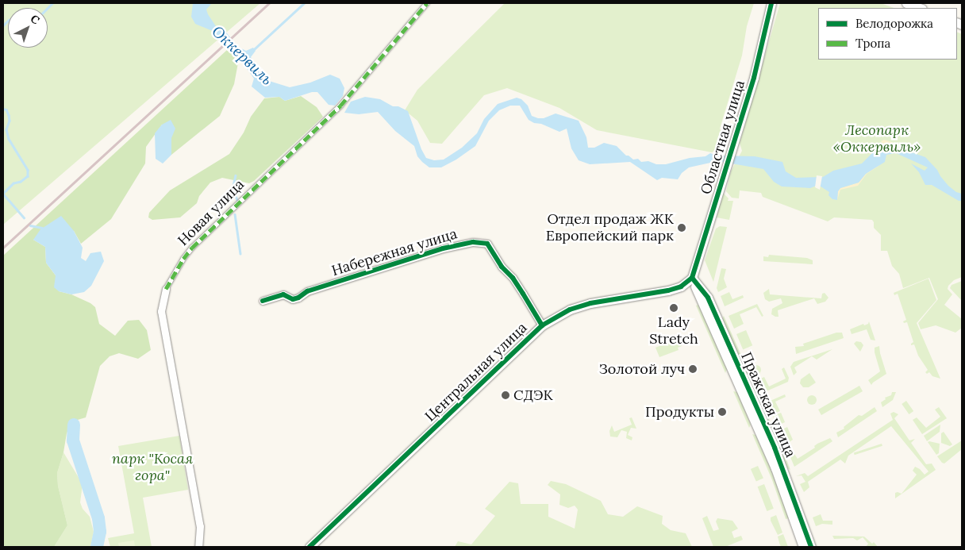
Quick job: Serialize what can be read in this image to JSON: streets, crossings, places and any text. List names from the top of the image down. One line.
{"streets":{"street":["Областная улица","Новая улица","Набережная улица","Центральная улица","Пражская улица"]},"crossings":[["Областная улица","Центральная улица"],["Областная улица","Пражская улица"],["Набережная улица","Центральная улица"],["Центральная улица","Пражская улица"]],"water":["Оккервиль"],"parks":["Лесопарк «Оккервиль»","парк \"Косая гора\""],"places":["Отдел продаж ЖК Европейский парк","Lady Stretch","Золотой луч","СДЭК","Продукты"],"legend":["Велодорожка","Тропа"],"north":"top right"}
